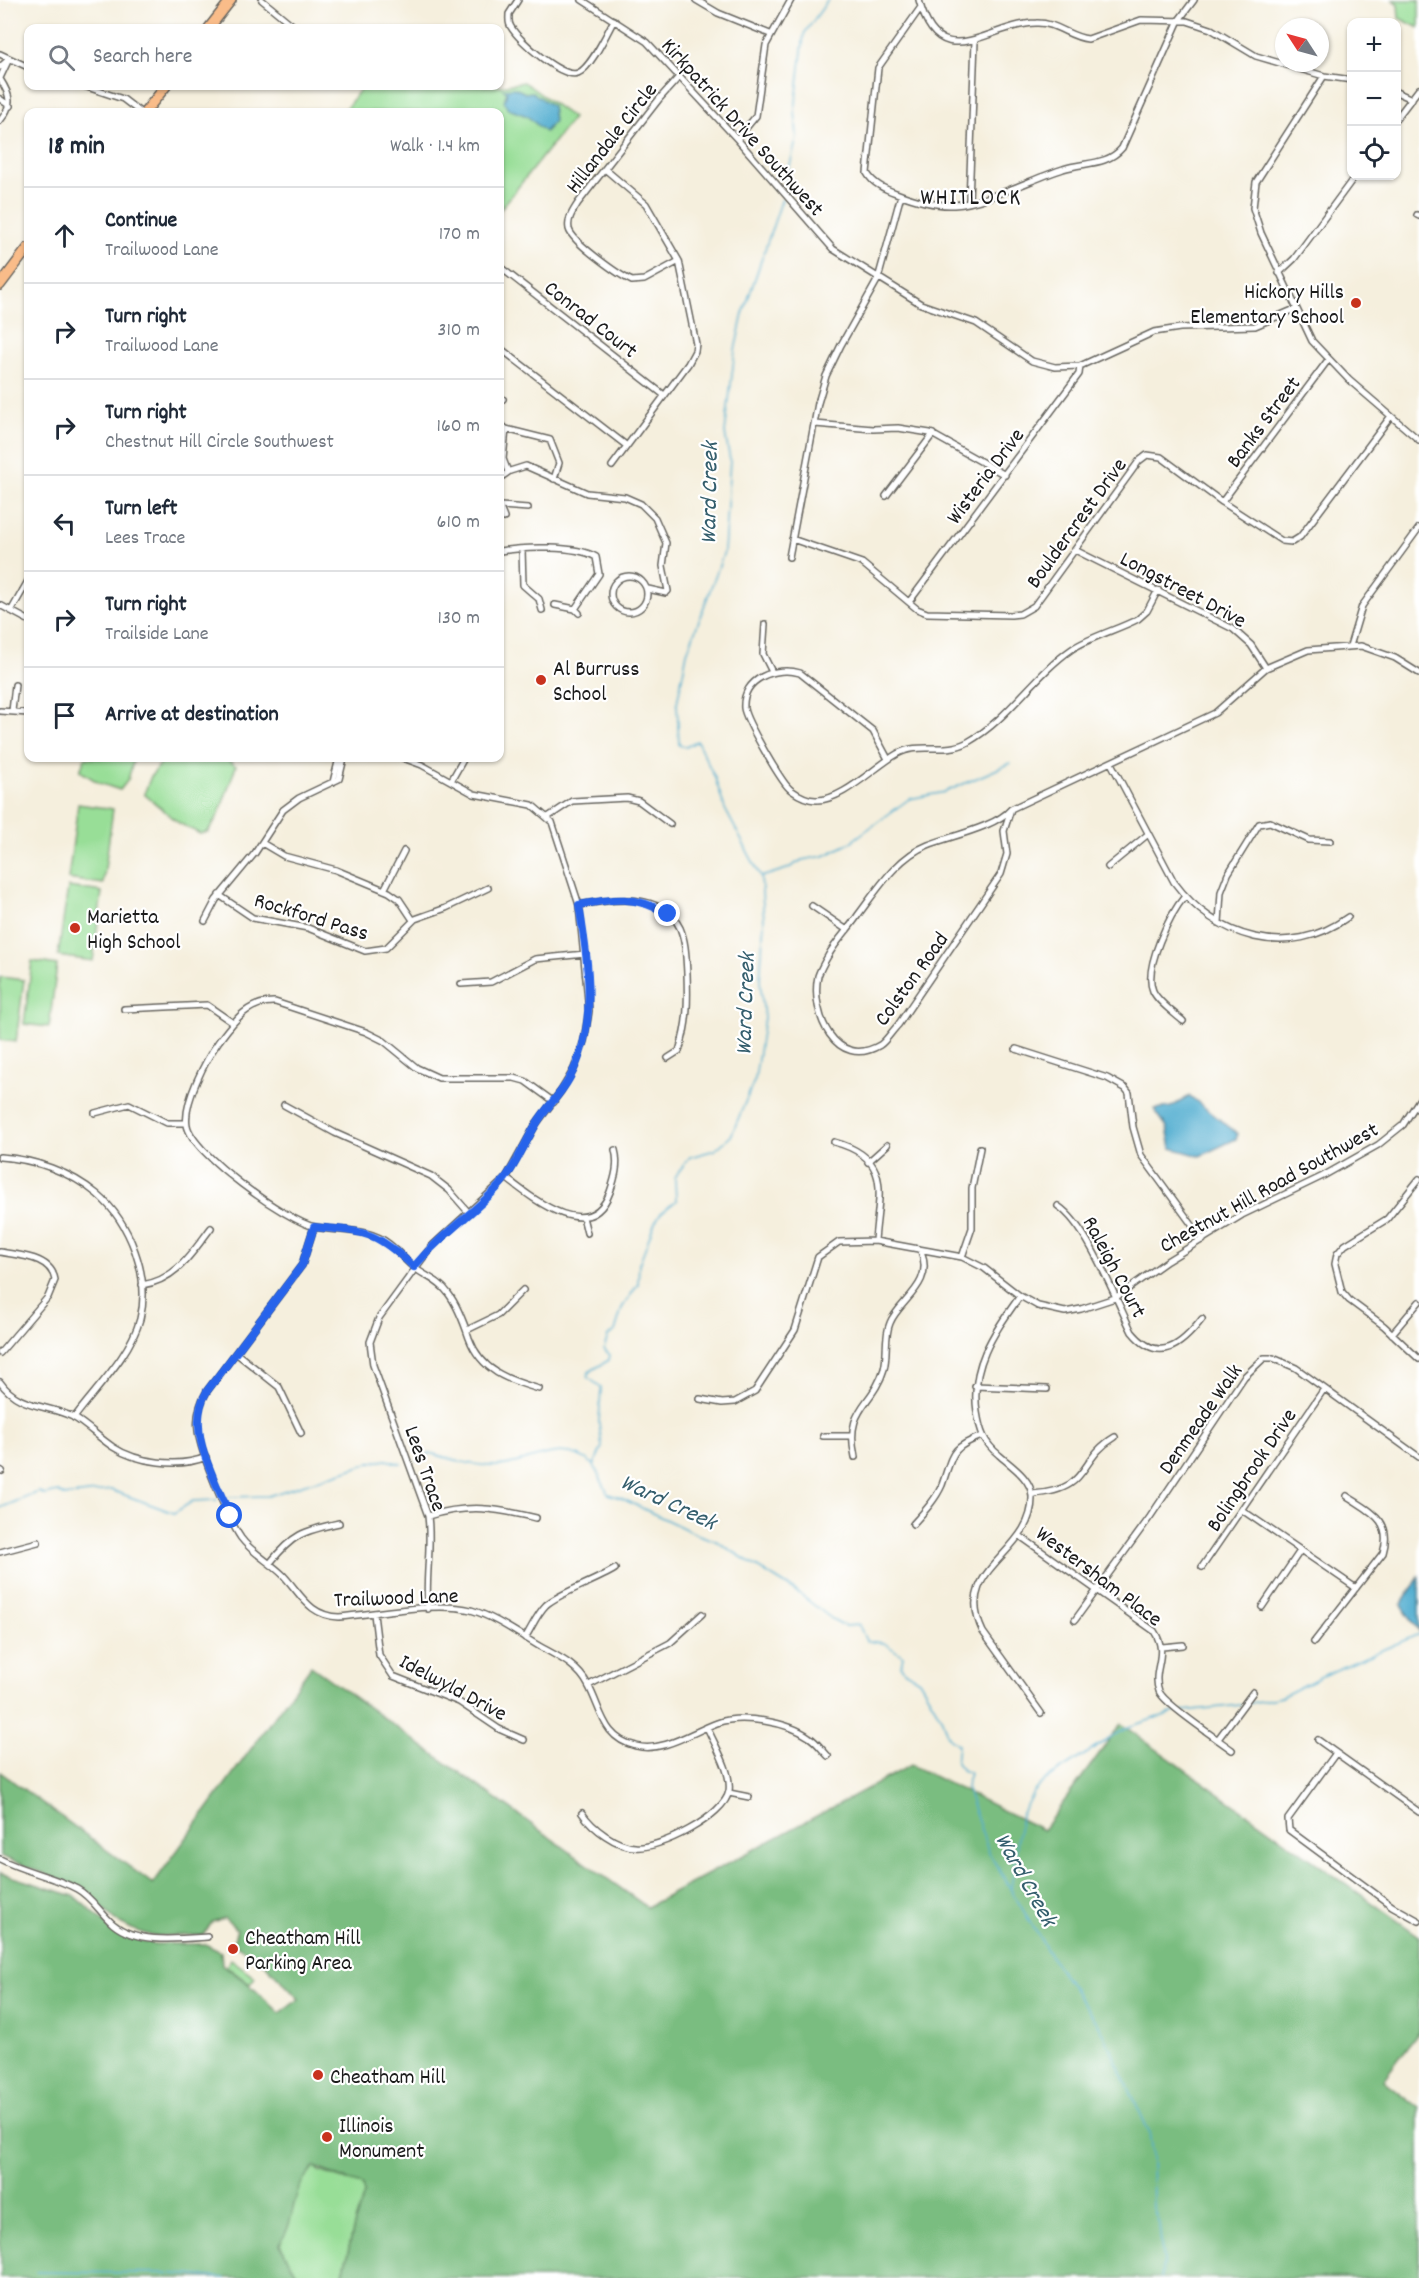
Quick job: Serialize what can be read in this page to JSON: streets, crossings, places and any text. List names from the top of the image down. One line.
{"streets":{"street":["Kirkpatrick Drive Southwest","Hillandale Circle","Conrad Court","Banks Street","Wisteria Drive","Bouldercrest Drive","Longstreet Drive","Rockford Pass","Colston Road","Chestnut Hill Road Southwest","Raleigh Court","Denmeade Walk","Lees Trace","Bolingbrook Drive","Westersham Place","Trailwood Lane","Idelwyld Drive"]},"crossings":[["Kirkpatrick Drive Southwest","Hillandale Circle"],["Kirkpatrick Drive Southwest","Wisteria Drive"],["Banks Street","Bouldercrest Drive"],["Wisteria Drive","Bouldercrest Drive"],["Bouldercrest Drive","Longstreet Drive"],["Longstreet Drive","Colston Road"],["Chestnut Hill Road Southwest","Raleigh Court"],["Denmeade Walk","Bolingbrook Drive"],["Denmeade Walk","Westersham Place"],["Lees Trace","Trailwood Lane"],["Trailwood Lane","Idelwyld Drive"]],"districts":["WHITLOCK"],"water":["Ward Creek"],"places":["Hickory Hills Elementary School","Al Burruss School","Marietta High School","Cheatham Hill Parking Area","Cheatham Hill","Illinois Monument"],"north":"top left","page":{"map_buttons":["+","−"],"search":"Search here","heading":["18 min","Walk · 1.4 km"],"list":[["Continue","Trailwood Lane","170 m"],["Turn right","Trailwood Lane","310 m"],["Turn right","Chestnut Hill Circle Southwest","160 m"],["Turn left","Lees Trace","610 m"],["Turn right","Trailside Lane","130 m"],"Arrive at destination"]}}
